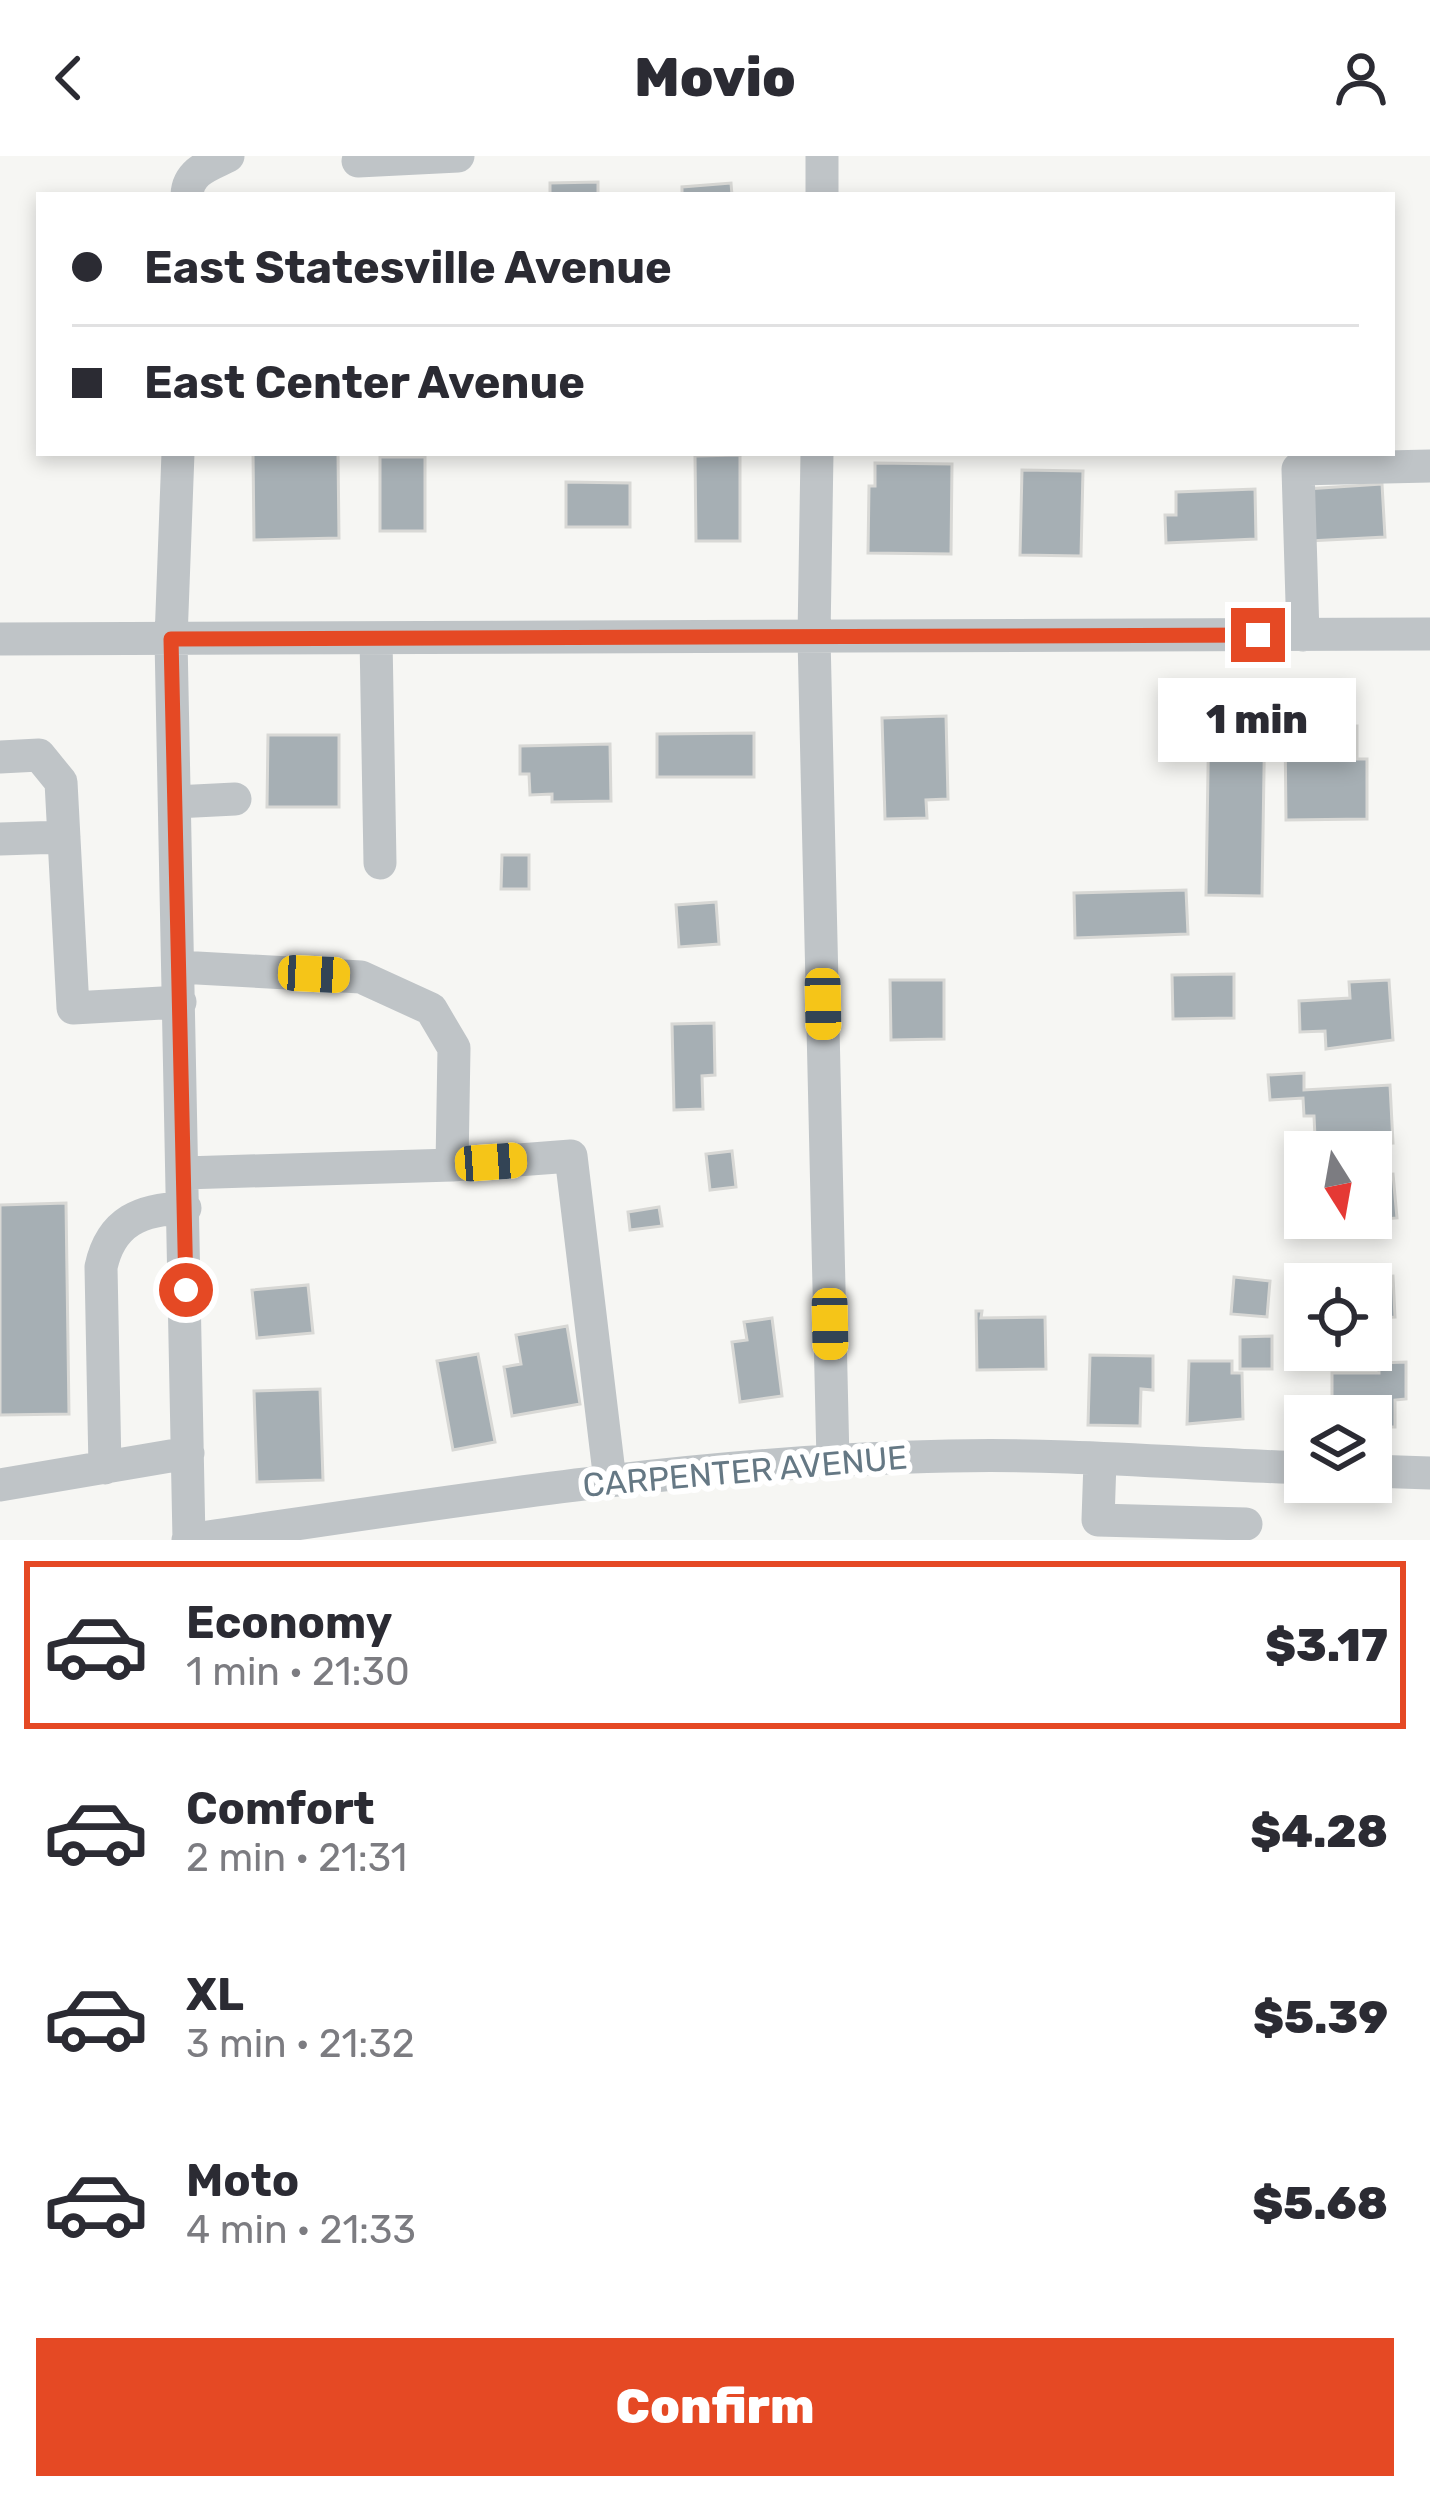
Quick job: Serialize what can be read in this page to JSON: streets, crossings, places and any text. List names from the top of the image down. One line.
{"streets":{"street":["CARPENTER AVENUE"]},"north":"bottom","page":{"header":"Movio","banner":["East Statesville Avenue","East Center Avenue"],"bubble":"1 min","list":[{"name":"Economy","note":"1 min · 21:30","value":"$3.17"},{"name":"Comfort","note":"2 min · 21:31","value":"$4.28"},{"name":"XL","note":"3 min · 21:32","value":"$5.39"},{"name":"Moto","note":"4 min · 21:33","value":"$5.68"}],"buttons":"Confirm"}}
